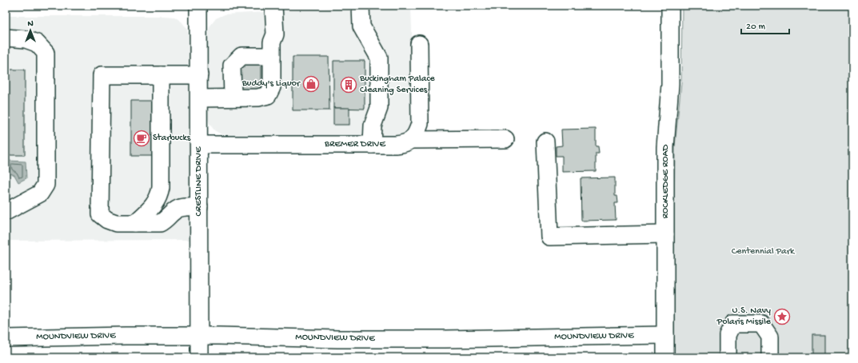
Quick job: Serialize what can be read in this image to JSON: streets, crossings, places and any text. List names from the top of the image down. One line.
{"streets":{"street":["BREMER DRIVE","CRESTLINE DRIVE","ROCKLEDGE ROAD","MOUNDVIEW DRIVE"]},"crossings":[["BREMER DRIVE","CRESTLINE DRIVE"],["CRESTLINE DRIVE","MOUNDVIEW DRIVE"],["ROCKLEDGE ROAD","MOUNDVIEW DRIVE"]],"parks":["Centennial Park"],"places":{"shop":["Buddy's Liquor"],"building":["Buckingham Palace Cleaning Services"],"cafe":["Starbucks"],"place":["U.S. Navy Polaris Missile"]},"scale_bar":"20 m","north":"top"}
